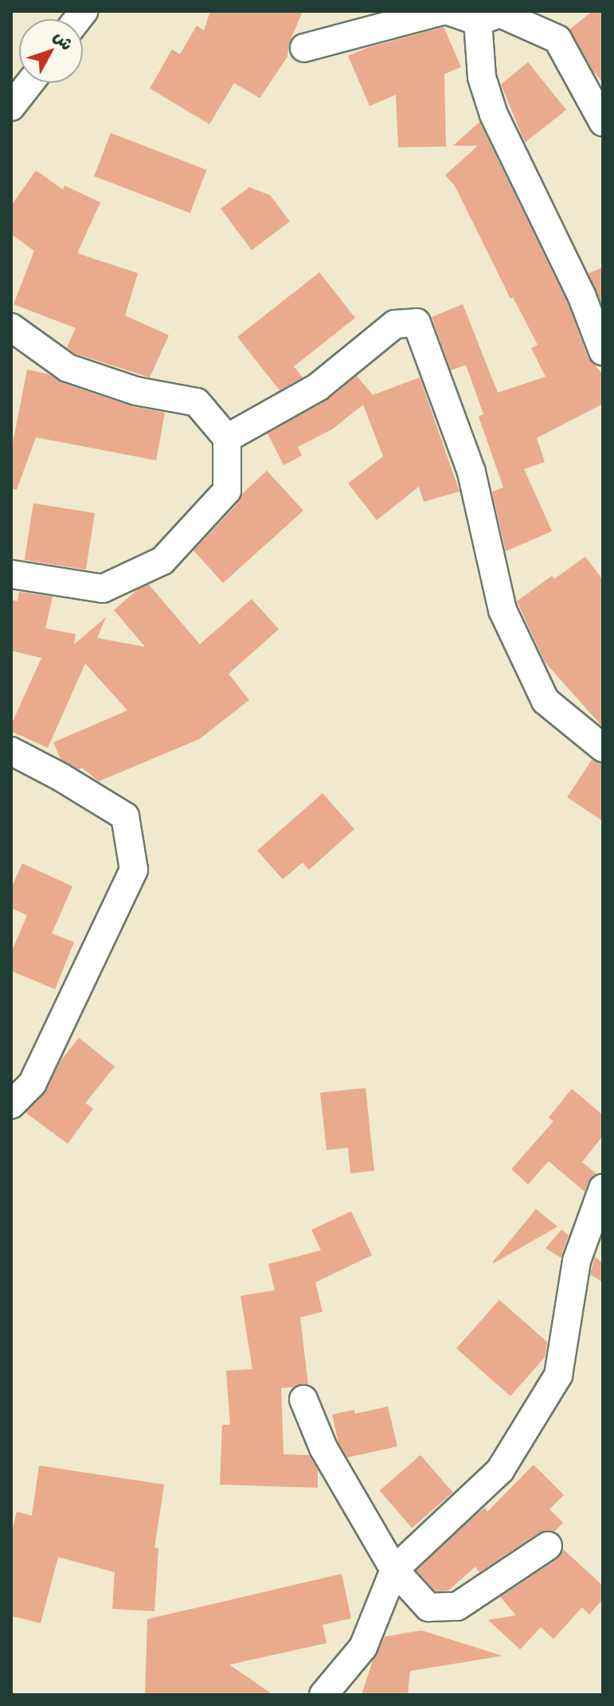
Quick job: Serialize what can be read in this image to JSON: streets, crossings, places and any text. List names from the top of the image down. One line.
{"north":"top right"}
